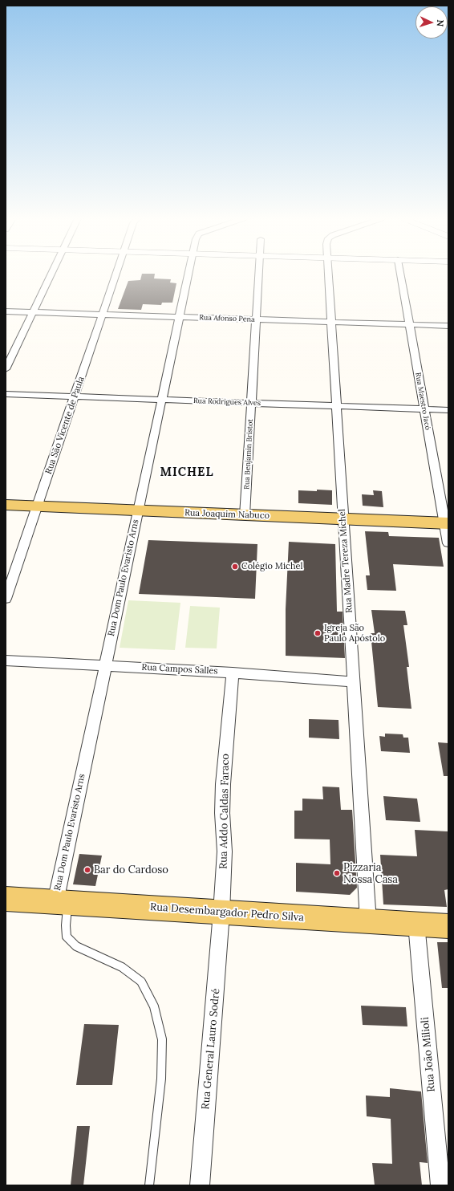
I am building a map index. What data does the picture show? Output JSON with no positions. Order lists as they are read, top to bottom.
{
  "streets": {
    "main road": ["Rua Joaquim Nabuco", "Rua Desembargador Pedro Silva"],
    "street": [
      "Rua Afonso Pena",
      "Rua Maestro Jacó",
      "Rua Rodrigues Alves",
      "Rua São Vicente de Paula",
      "Rua Benjamin Bristot",
      "Rua Madre Tereza Michel",
      "Rua Dom Paulo Evaristo Arns",
      "Rua Campos Salles",
      "Rua Addo Caldas Faraco",
      "Rua General Lauro Sodré",
      "Rua João Milioli"
    ]
  },
  "crossings": [
    ["Rua Afonso Pena", "Rua Maestro Jacó"],
    ["Rua Afonso Pena", "Rua São Vicente de Paula"],
    ["Rua Afonso Pena", "Rua Benjamin Bristot"],
    ["Rua Afonso Pena", "Rua Madre Tereza Michel"],
    ["Rua Afonso Pena", "Rua Dom Paulo Evaristo Arns"],
    ["Rua Maestro Jacó", "Rua Rodrigues Alves"],
    ["Rua Maestro Jacó", "Rua Joaquim Nabuco"],
    ["Rua Rodrigues Alves", "Rua São Vicente de Paula"],
    ["Rua Rodrigues Alves", "Rua Benjamin Bristot"],
    ["Rua Rodrigues Alves", "Rua Madre Tereza Michel"],
    ["Rua Rodrigues Alves", "Rua Dom Paulo Evaristo Arns"],
    ["Rua São Vicente de Paula", "Rua Joaquim Nabuco"],
    ["Rua Benjamin Bristot", "Rua Joaquim Nabuco"],
    ["Rua Joaquim Nabuco", "Rua Madre Tereza Michel"],
    ["Rua Joaquim Nabuco", "Rua Dom Paulo Evaristo Arns"],
    ["Rua Madre Tereza Michel", "Rua Campos Salles"],
    ["Rua Madre Tereza Michel", "Rua Desembargador Pedro Silva"],
    ["Rua Dom Paulo Evaristo Arns", "Rua Campos Salles"],
    ["Rua Dom Paulo Evaristo Arns", "Rua Desembargador Pedro Silva"],
    ["Rua Campos Salles", "Rua Addo Caldas Faraco"],
    ["Rua Addo Caldas Faraco", "Rua Desembargador Pedro Silva"],
    ["Rua Addo Caldas Faraco", "Rua General Lauro Sodré"],
    ["Rua Desembargador Pedro Silva", "Rua General Lauro Sodré"],
    ["Rua Desembargador Pedro Silva", "Rua João Milioli"]
  ],
  "districts": ["MICHEL"],
  "places": [
    "Colégio Michel",
    "Igreja São Paulo Apóstolo",
    "Bar do Cardoso",
    "Pizzaria Nossa Casa"
  ],
  "north": "right"
}
